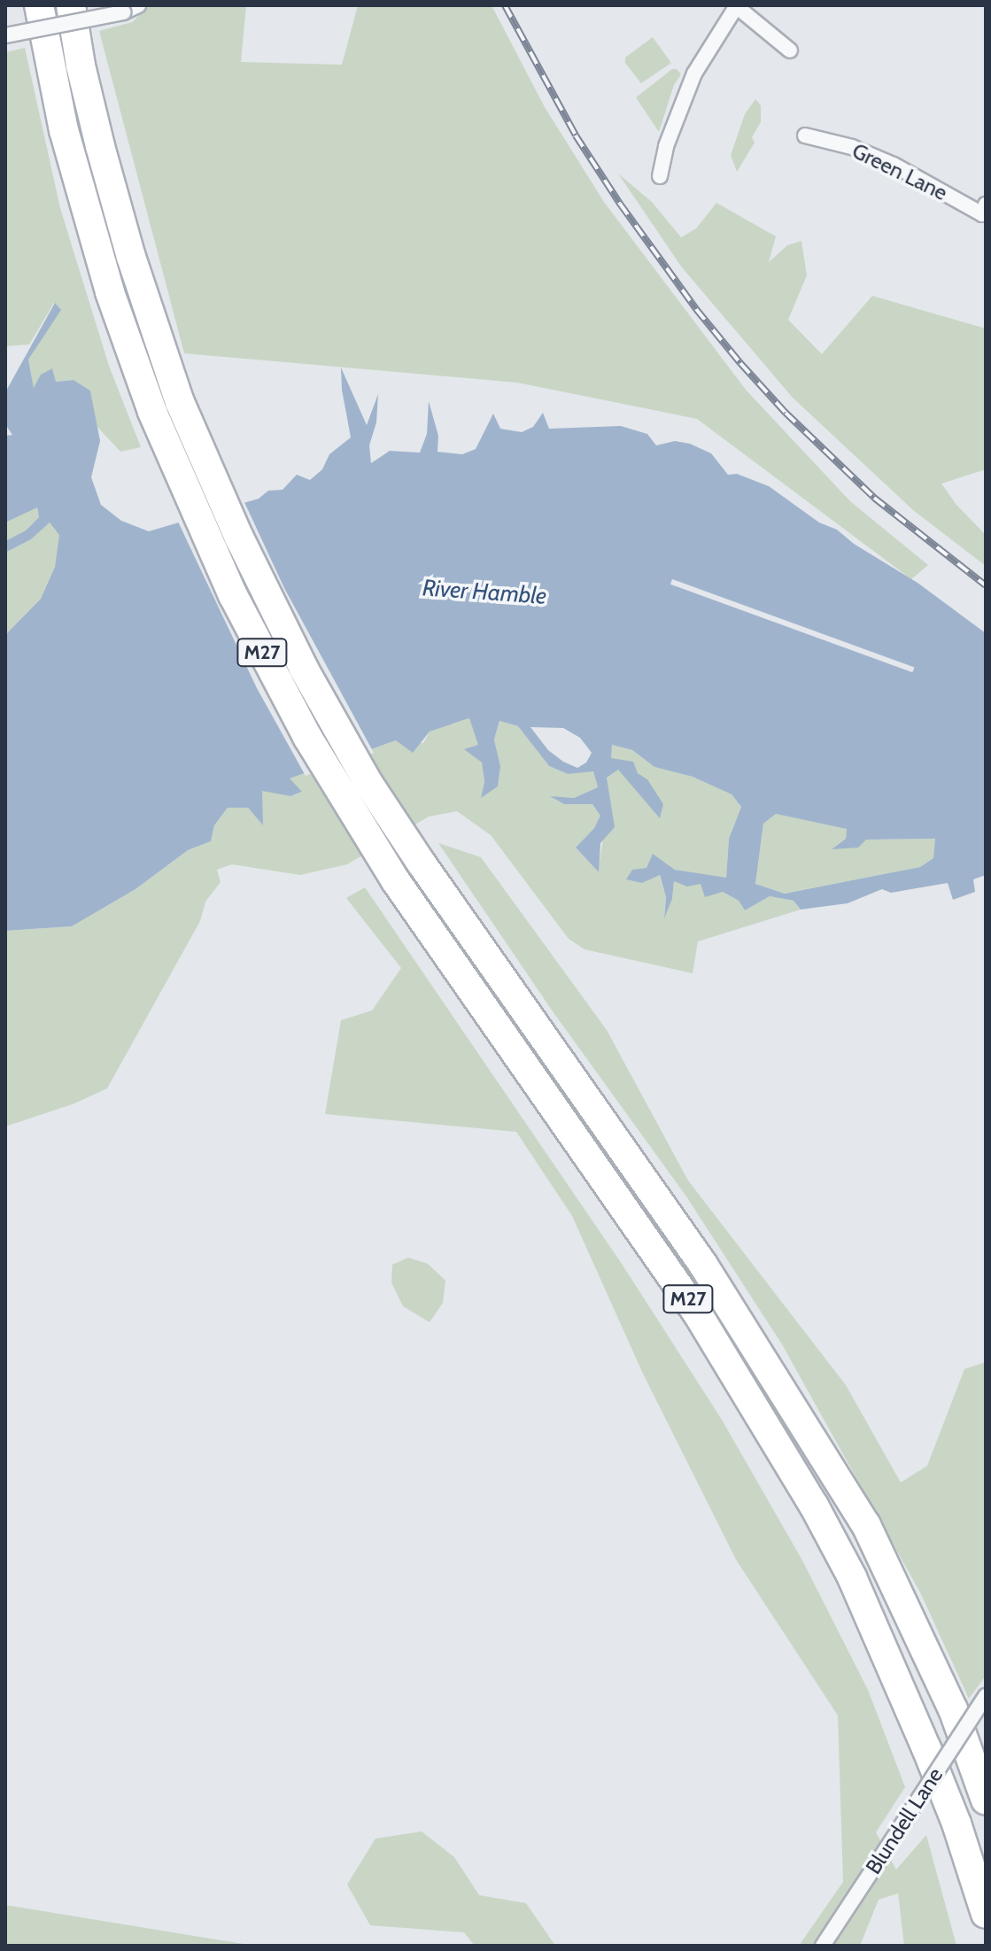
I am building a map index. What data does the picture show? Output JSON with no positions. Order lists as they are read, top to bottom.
{
  "streets": {
    "highway": ["M27"],
    "street": ["Green Lane", "Blundell Lane"]
  },
  "water": ["River Hamble"]
}
